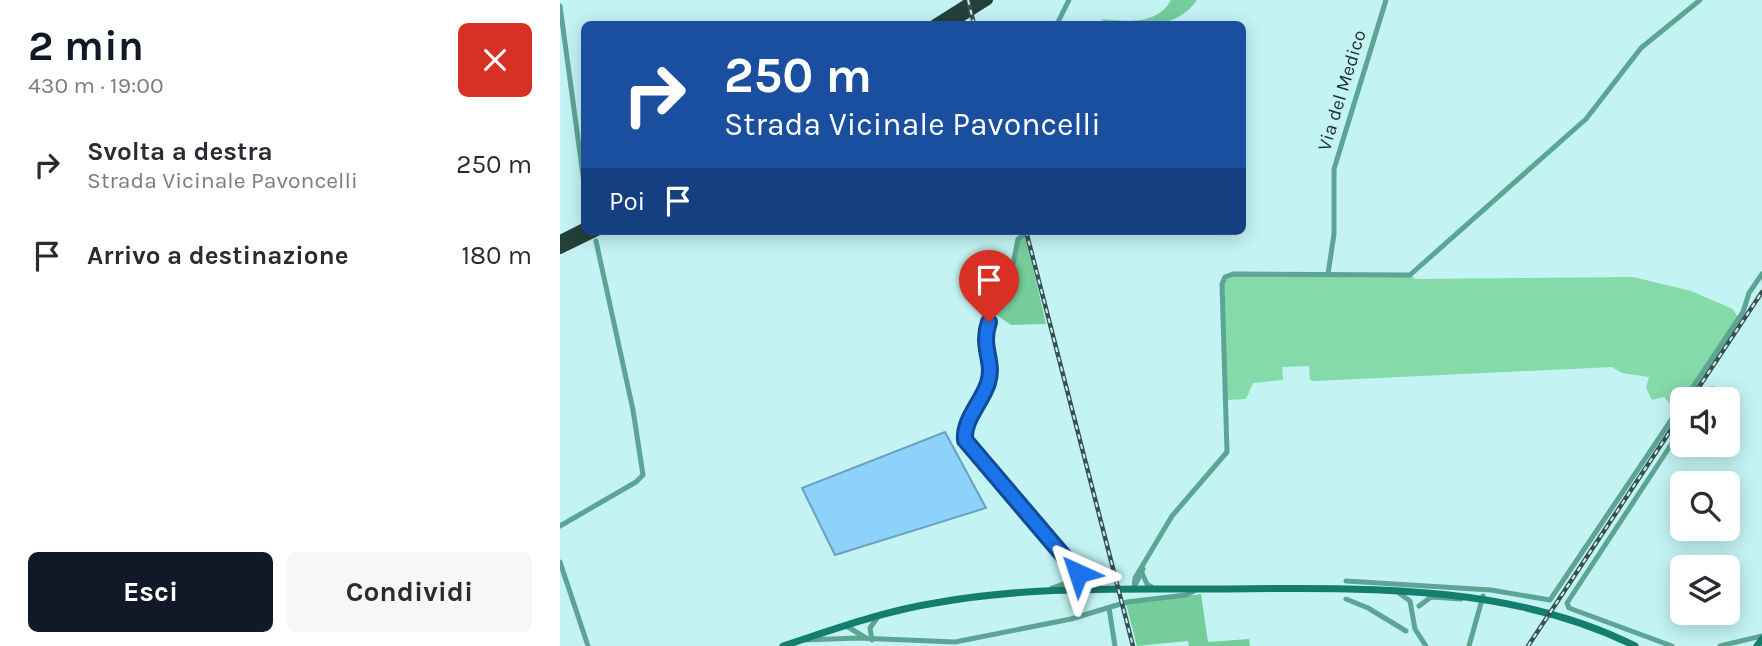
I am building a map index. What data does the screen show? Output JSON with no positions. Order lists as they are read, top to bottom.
{
  "streets": {
    "street": ["Via del Medico"]
  },
  "page": {
    "heading": ["2 min", "430 m · 19:00"],
    "turn": ["250 m", "Strada Vicinale Pavoncelli"],
    "list": [
      {
        "name": "Svolta a destra",
        "note": "Strada Vicinale Pavoncelli",
        "value": "250 m"
      },
      {
        "name": "Arrivo a destinazione",
        "value": "180 m"
      }
    ],
    "then": "Poi",
    "buttons": ["Esci", "Condividi"]
  }
}
